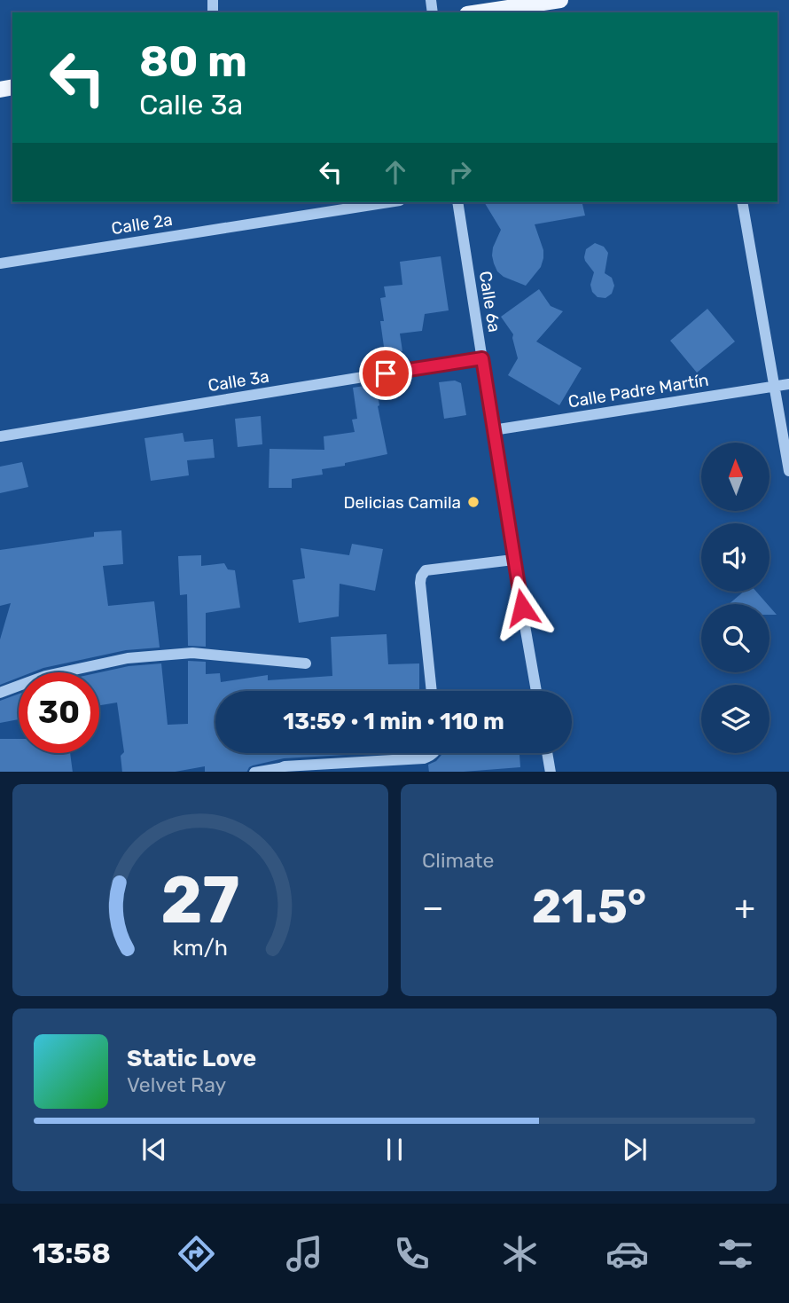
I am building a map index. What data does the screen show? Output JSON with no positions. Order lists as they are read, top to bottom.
{
  "streets": {
    "street": [
      "Calle 2a",
      "Calle 6a",
      "Calle 3a",
      "Calle Padre Martín"
    ]
  },
  "crossings": [
    ["Calle 6a", "Calle 3a"],
    ["Calle 6a", "Calle Padre Martín"]
  ],
  "places": ["Delicias Camila"],
  "north": "top",
  "page": {
    "turn": ["80 m", "Calle 3a"],
    "limit": "30",
    "trip": "13:59 · 1 min · 110 m",
    "tile": "Climate",
    "heat": ["−", "21.5°", "+"],
    "song": ["Static Love", "Velvet Ray"],
    "tabs": "13:58",
    "gauge": ["27", "km/h"]
  }
}
